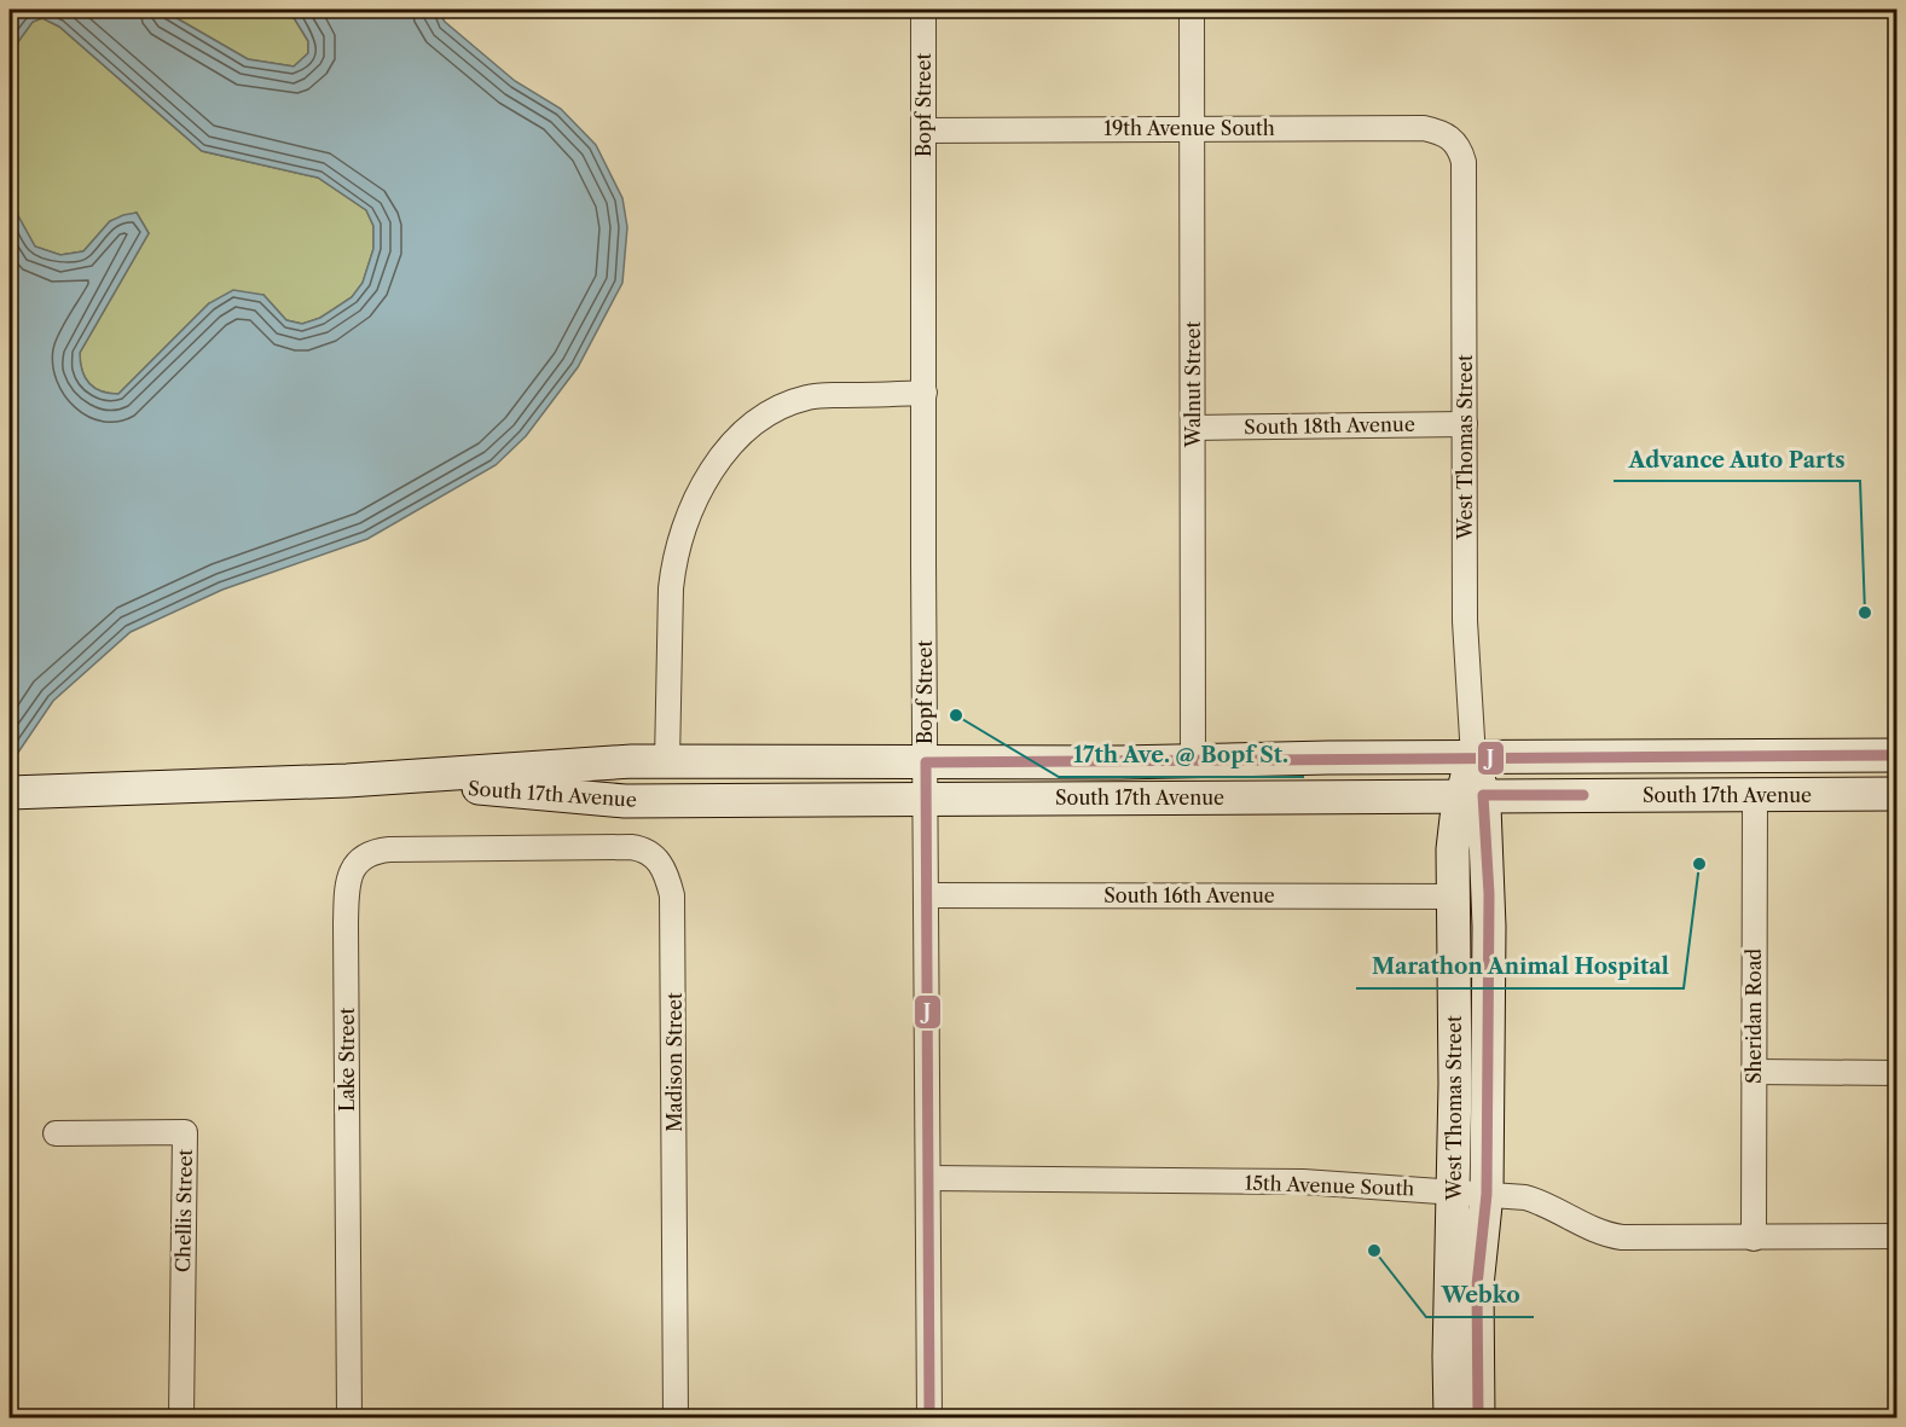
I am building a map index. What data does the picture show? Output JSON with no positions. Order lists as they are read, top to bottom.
{
  "streets": {
    "main road": ["West Thomas Street", "South 17th Avenue"],
    "street": [
      "Bopf Street",
      "19th Avenue South",
      "Walnut Street",
      "South 18th Avenue",
      "South 16th Avenue",
      "Sheridan Road",
      "Lake Street",
      "Madison Street",
      "15th Avenue South",
      "Chellis Street"
    ]
  },
  "crossings": [
    ["Bopf Street", "19th Avenue South"],
    ["Bopf Street", "South 17th Avenue"],
    ["Bopf Street", "South 16th Avenue"],
    ["Bopf Street", "15th Avenue South"],
    ["19th Avenue South", "Walnut Street"],
    ["19th Avenue South", "West Thomas Street"],
    ["Walnut Street", "South 18th Avenue"],
    ["Walnut Street", "South 17th Avenue"],
    ["South 18th Avenue", "West Thomas Street"],
    ["West Thomas Street", "South 17th Avenue"],
    ["West Thomas Street", "South 16th Avenue"],
    ["West Thomas Street", "15th Avenue South"],
    ["South 17th Avenue", "Sheridan Road"],
    ["Sheridan Road", "15th Avenue South"],
    ["Lake Street", "Madison Street"]
  ],
  "places": [
    "Advance Auto Parts",
    "17th Ave. @ Bopf St.",
    "Marathon Animal Hospital",
    "Webko"
  ],
  "lines": ["transit line J"]
}
